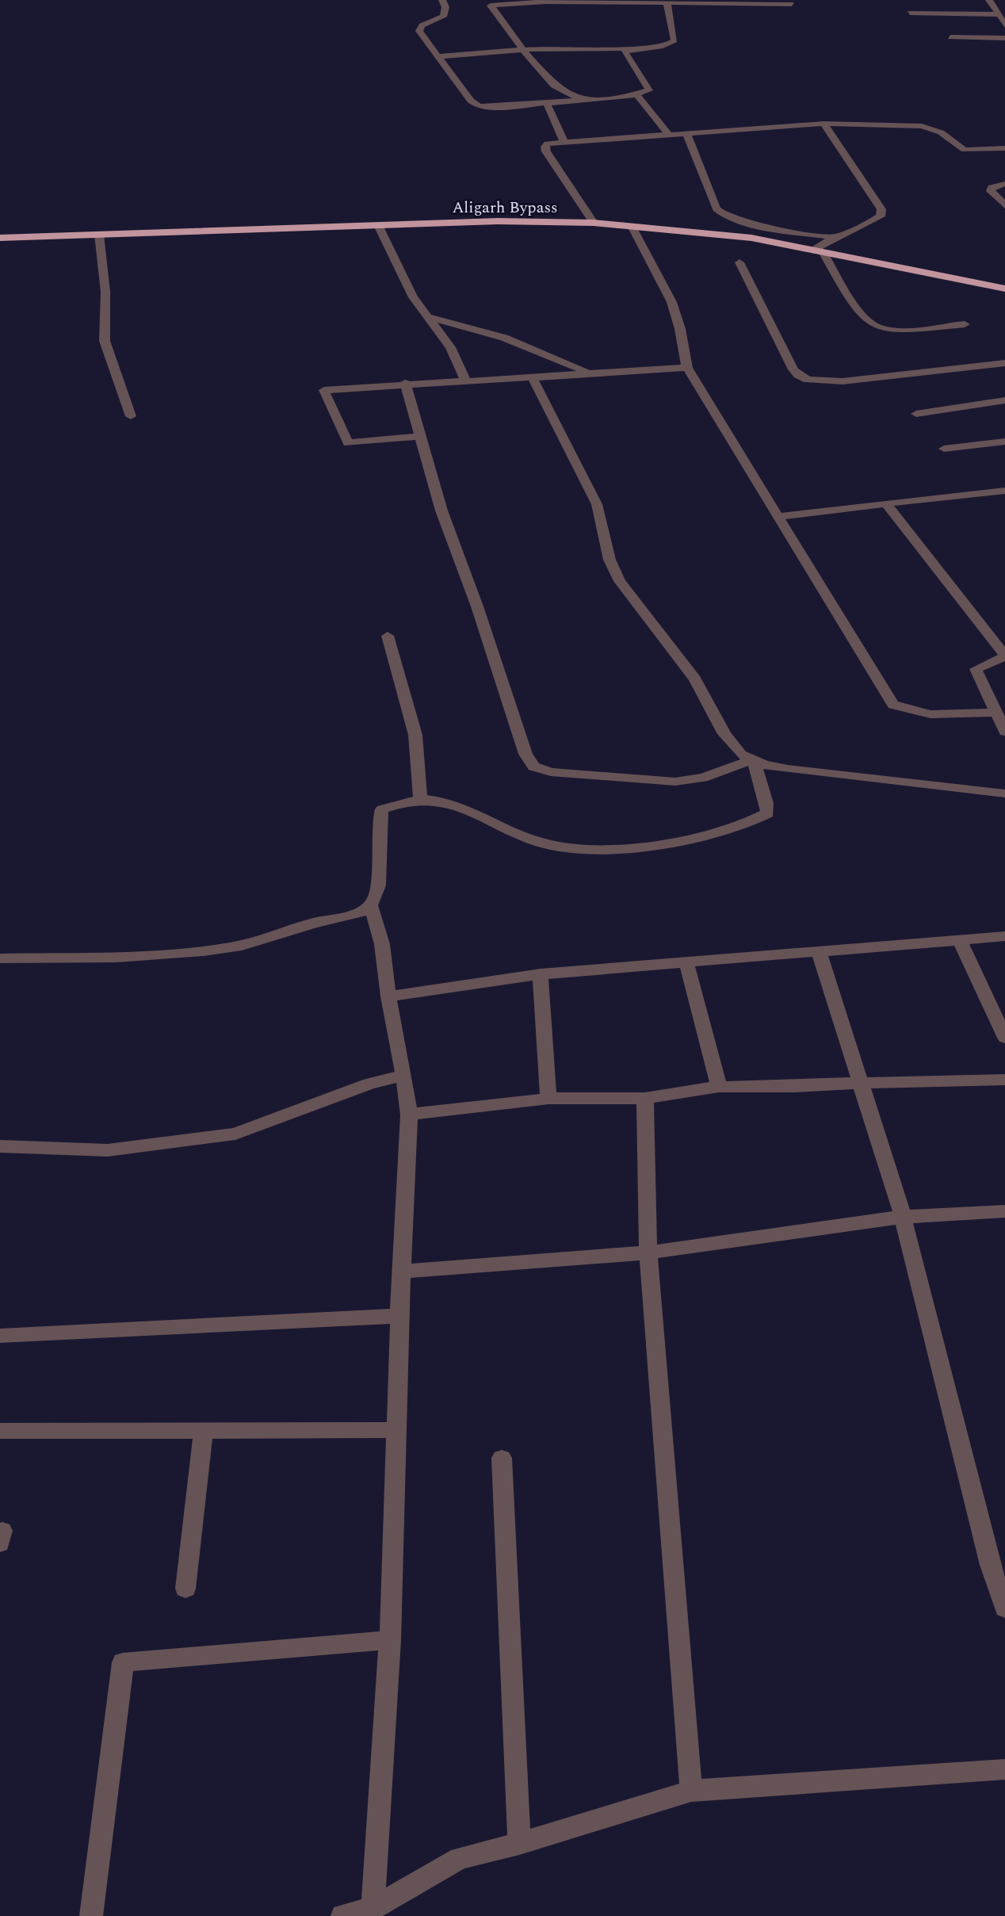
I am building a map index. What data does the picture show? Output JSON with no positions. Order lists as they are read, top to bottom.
{
  "streets": {
    "highway": ["Aligarh Bypass"]
  }
}
